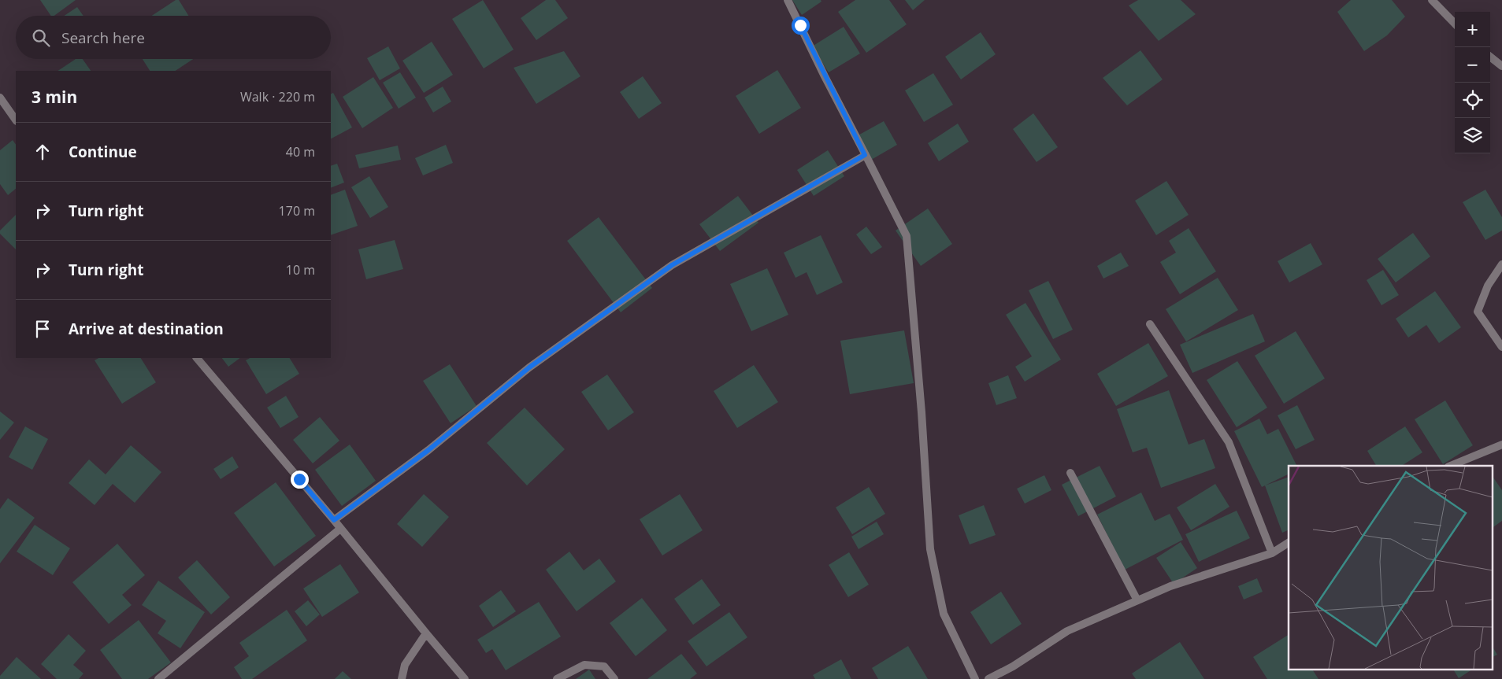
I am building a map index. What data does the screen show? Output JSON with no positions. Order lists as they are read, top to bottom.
{
  "page": {
    "map_buttons": ["+", "−"],
    "search": "Search here",
    "heading": ["3 min", "Walk · 220 m"],
    "list": [
      ["Continue", "40 m"],
      ["Turn right", "170 m"],
      ["Turn right", "10 m"],
      "Arrive at destination"
    ]
  }
}
